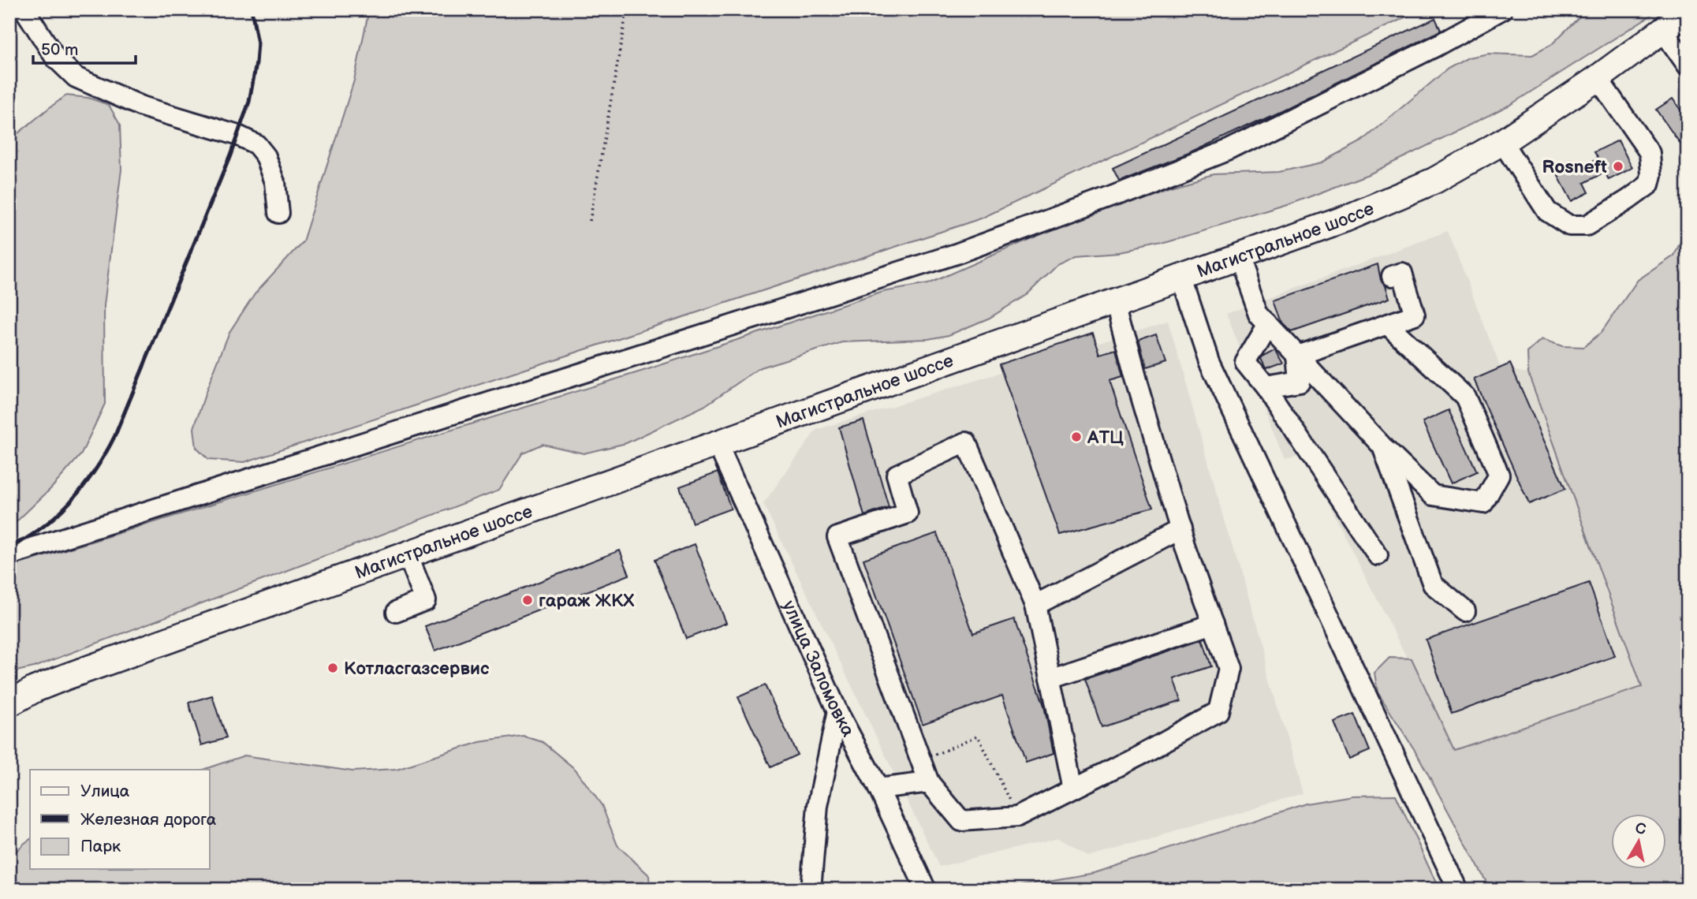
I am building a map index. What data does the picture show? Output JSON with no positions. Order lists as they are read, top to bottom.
{
  "streets": {
    "main road": ["Магистральное шоссе"],
    "street": ["улица Заломовка"]
  },
  "crossings": [
    ["Магистральное шоссе", "улица Заломовка"]
  ],
  "places": [
    "Rosneft",
    "АТЦ",
    "гараж ЖКХ",
    "Котласгазсервис"
  ],
  "legend": ["Улица", "Железная дорога", "Парк"],
  "scale_bar": "50 m",
  "north": "top"
}
